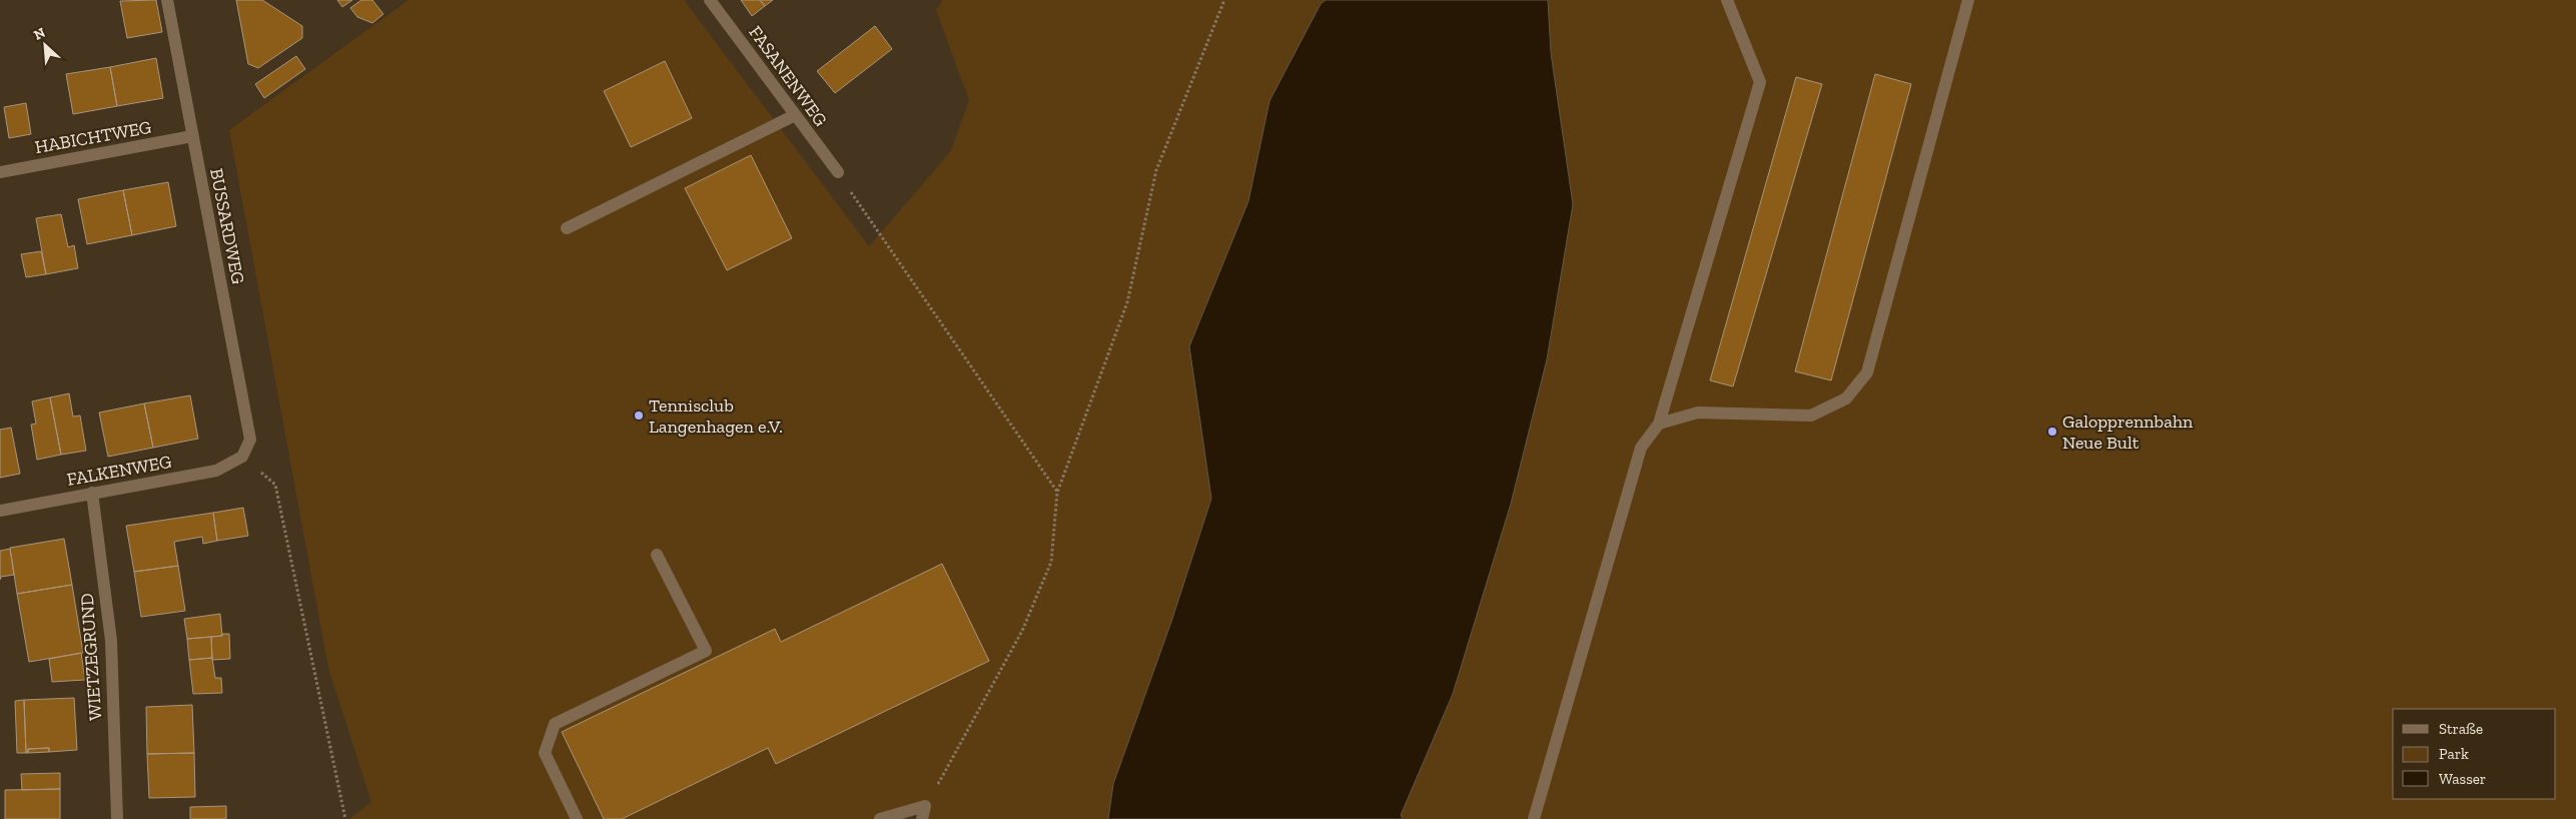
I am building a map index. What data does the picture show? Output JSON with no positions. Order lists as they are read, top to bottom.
{
  "streets": {
    "street": [
      "FASANENWEG",
      "HABICHTWEG",
      "BUSSARDWEG",
      "FALKENWEG",
      "WIETZEGRUND"
    ]
  },
  "crossings": [
    ["HABICHTWEG", "BUSSARDWEG"],
    ["BUSSARDWEG", "FALKENWEG"],
    ["FALKENWEG", "WIETZEGRUND"]
  ],
  "places": ["Tennisclub Langenhagen e.V.", "Galopprennbahn Neue Bult"],
  "legend": ["Straße", "Park", "Wasser"],
  "north": "top left"
}
